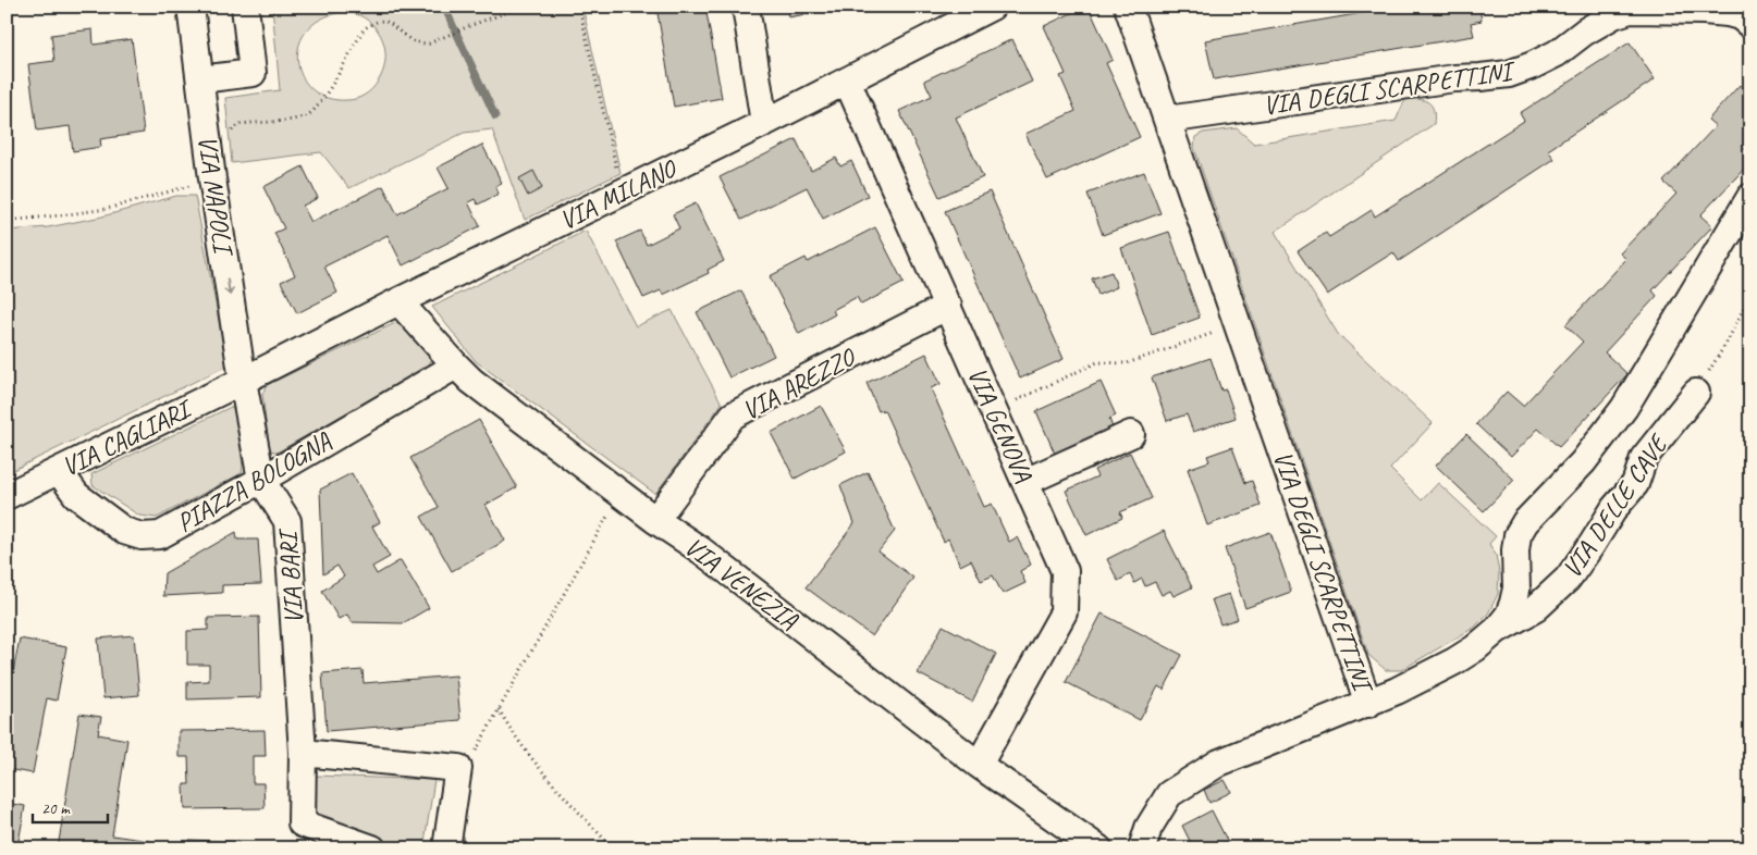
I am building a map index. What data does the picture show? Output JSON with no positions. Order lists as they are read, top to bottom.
{
  "streets": {
    "street": [
      "VIA DEGLI SCARPETTINI",
      "VIA NAPOLI",
      "VIA MILANO",
      "VIA AREZZO",
      "VIA GENOVA",
      "VIA CAGLIARI",
      "PIAZZA BOLOGNA",
      "VIA DELLE CAVE",
      "VIA BARI",
      "VIA VENEZIA"
    ]
  },
  "crossings": [
    ["VIA DEGLI SCARPETTINI", "VIA DELLE CAVE"],
    ["VIA NAPOLI", "VIA MILANO"],
    ["VIA NAPOLI", "VIA CAGLIARI"],
    ["VIA NAPOLI", "VIA BARI"],
    ["VIA MILANO", "VIA GENOVA"],
    ["VIA MILANO", "VIA CAGLIARI"],
    ["VIA MILANO", "VIA BARI"],
    ["VIA MILANO", "VIA VENEZIA"],
    ["VIA AREZZO", "VIA GENOVA"],
    ["VIA AREZZO", "VIA VENEZIA"],
    ["VIA GENOVA", "VIA VENEZIA"],
    ["VIA CAGLIARI", "PIAZZA BOLOGNA"],
    ["VIA CAGLIARI", "VIA BARI"],
    ["PIAZZA BOLOGNA", "VIA BARI"],
    ["PIAZZA BOLOGNA", "VIA VENEZIA"]
  ],
  "one_way": ["VIA NAPOLI"],
  "scale_bar": "20 m"
}
